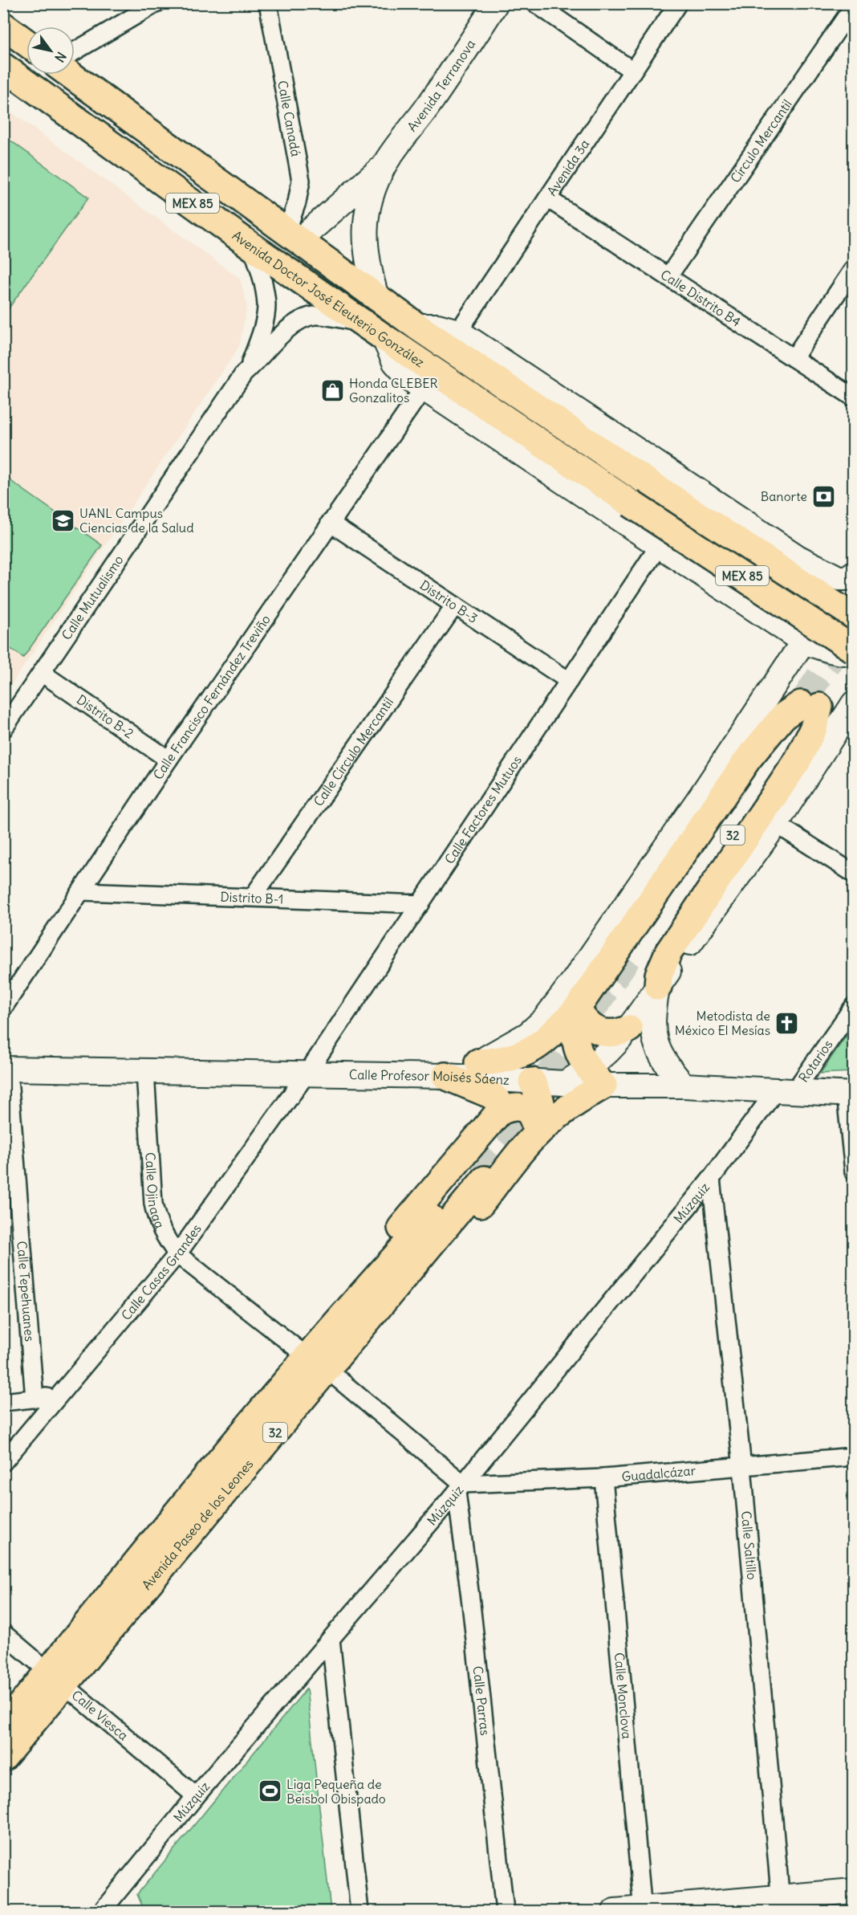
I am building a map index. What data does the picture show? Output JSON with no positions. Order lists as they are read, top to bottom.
{
  "streets": {
    "main road": [
      "MEX 85",
      "Avenida Doctor José Eleuterio González",
      "32",
      "Avenida Paseo de los Leones"
    ],
    "street": [
      "Avenida Terranova",
      "Calle Canadá",
      "Círculo Mercantil",
      "Avenida 3a",
      "Calle Distrito B4",
      "Calle Mutualismo",
      "Distrito B-3",
      "Calle Francisco Fernández Treviño",
      "Distrito B-2",
      "Calle Círculo Mercantil",
      "Calle Factores Mutuos",
      "Distrito B-1",
      "Rotarios",
      "Calle Profesor Moisés Sáenz",
      "Calle Ojinaga",
      "Múzquiz",
      "Calle Casas Grandes",
      "Calle Tepehuanes",
      "Guadalcázar",
      "Calle Saltillo",
      "Calle Monclova",
      "Calle Parras",
      "Calle Viesca"
    ]
  },
  "crossings": [
    ["Avenida Terranova", "Calle Canadá"],
    ["Avenida Terranova", "Avenida Doctor José Eleuterio González"],
    ["Calle Canadá", "Avenida Doctor José Eleuterio González"],
    ["Círculo Mercantil", "Calle Distrito B4"],
    ["Avenida 3a", "Calle Distrito B4"],
    ["Avenida Doctor José Eleuterio González", "Calle Mutualismo"],
    ["Calle Mutualismo", "Distrito B-2"],
    ["Distrito B-3", "Calle Francisco Fernández Treviño"],
    ["Distrito B-3", "Calle Círculo Mercantil"],
    ["Distrito B-3", "Calle Factores Mutuos"],
    ["Calle Francisco Fernández Treviño", "Distrito B-2"],
    ["Calle Francisco Fernández Treviño", "Distrito B-1"],
    ["Calle Círculo Mercantil", "Distrito B-1"],
    ["Calle Factores Mutuos", "Distrito B-1"],
    ["Calle Factores Mutuos", "Calle Profesor Moisés Sáenz"],
    ["Calle Factores Mutuos", "Calle Casas Grandes"],
    ["Rotarios", "Múzquiz"],
    ["Calle Profesor Moisés Sáenz", "Calle Ojinaga"],
    ["Calle Profesor Moisés Sáenz", "Calle Casas Grandes"],
    ["Calle Profesor Moisés Sáenz", "Calle Tepehuanes"],
    ["Calle Ojinaga", "Múzquiz"],
    ["Calle Ojinaga", "Calle Casas Grandes"],
    ["Calle Ojinaga", "Guadalcázar"],
    ["Calle Ojinaga", "Avenida Paseo de los Leones"],
    ["Calle Ojinaga", "Calle Parras"],
    ["Múzquiz", "Guadalcázar"],
    ["Múzquiz", "Calle Saltillo"],
    ["Múzquiz", "Calle Parras"],
    ["Múzquiz", "Calle Viesca"],
    ["Guadalcázar", "Calle Saltillo"],
    ["Guadalcázar", "Calle Monclova"],
    ["Guadalcázar", "Calle Parras"],
    ["Avenida Paseo de los Leones", "Calle Viesca"]
  ],
  "places": {
    "shop": ["Honda CLEBER Gonzalitos"],
    "bank": ["Banorte"],
    "school or university": ["UANL Campus Ciencias de la Salud"],
    "church": ["Metodista de México El Mesías"],
    "sports": ["Liga Pequeña de Beisbol Obispado"]
  },
  "north": "bottom right"
}
